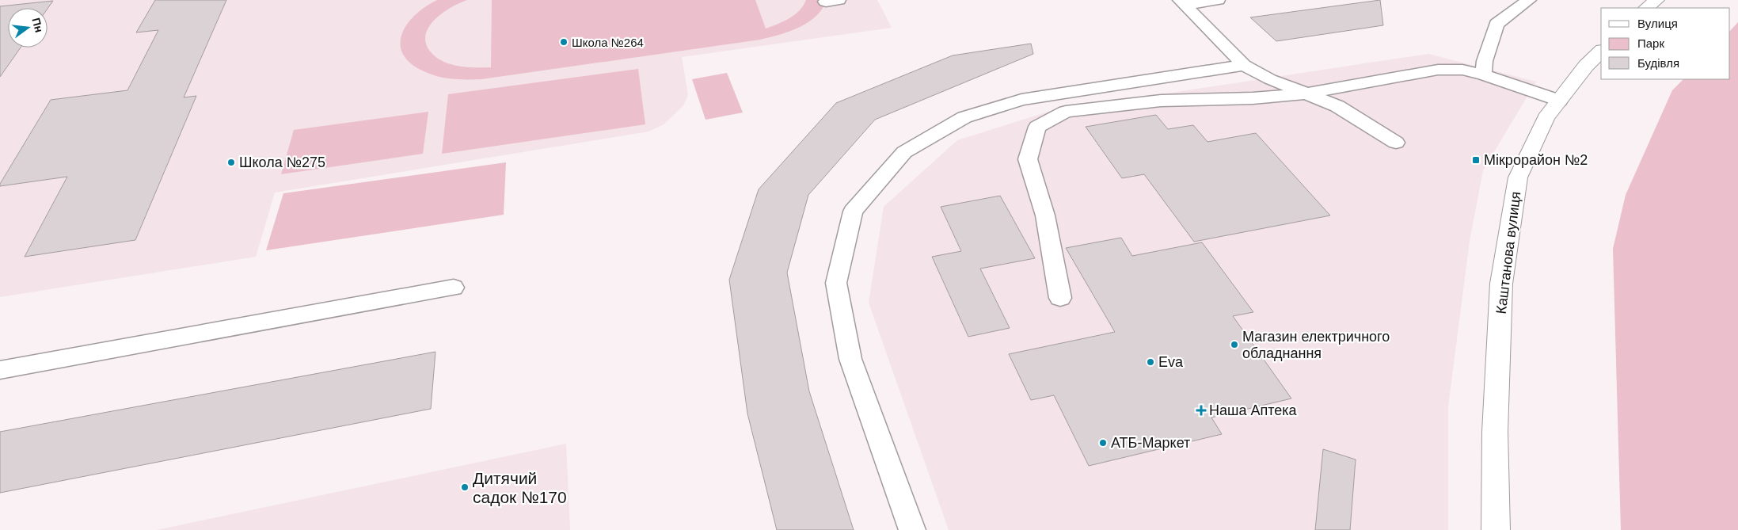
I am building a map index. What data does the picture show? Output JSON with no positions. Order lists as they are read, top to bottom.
{
  "streets": {
    "street": ["Каштанова вулиця"]
  },
  "places": {
    "other": [
      "Школа №264",
      "Школа №275",
      "Магазин електричного обладнання",
      "Eva",
      "АТБ-Маркет",
      "Дитячий садок №170"
    ],
    "transit": ["Мікрорайон №2"],
    "health": ["Наша Аптека"]
  },
  "legend": ["Вулиця", "Парк", "Будівля"],
  "north": "right"
}
